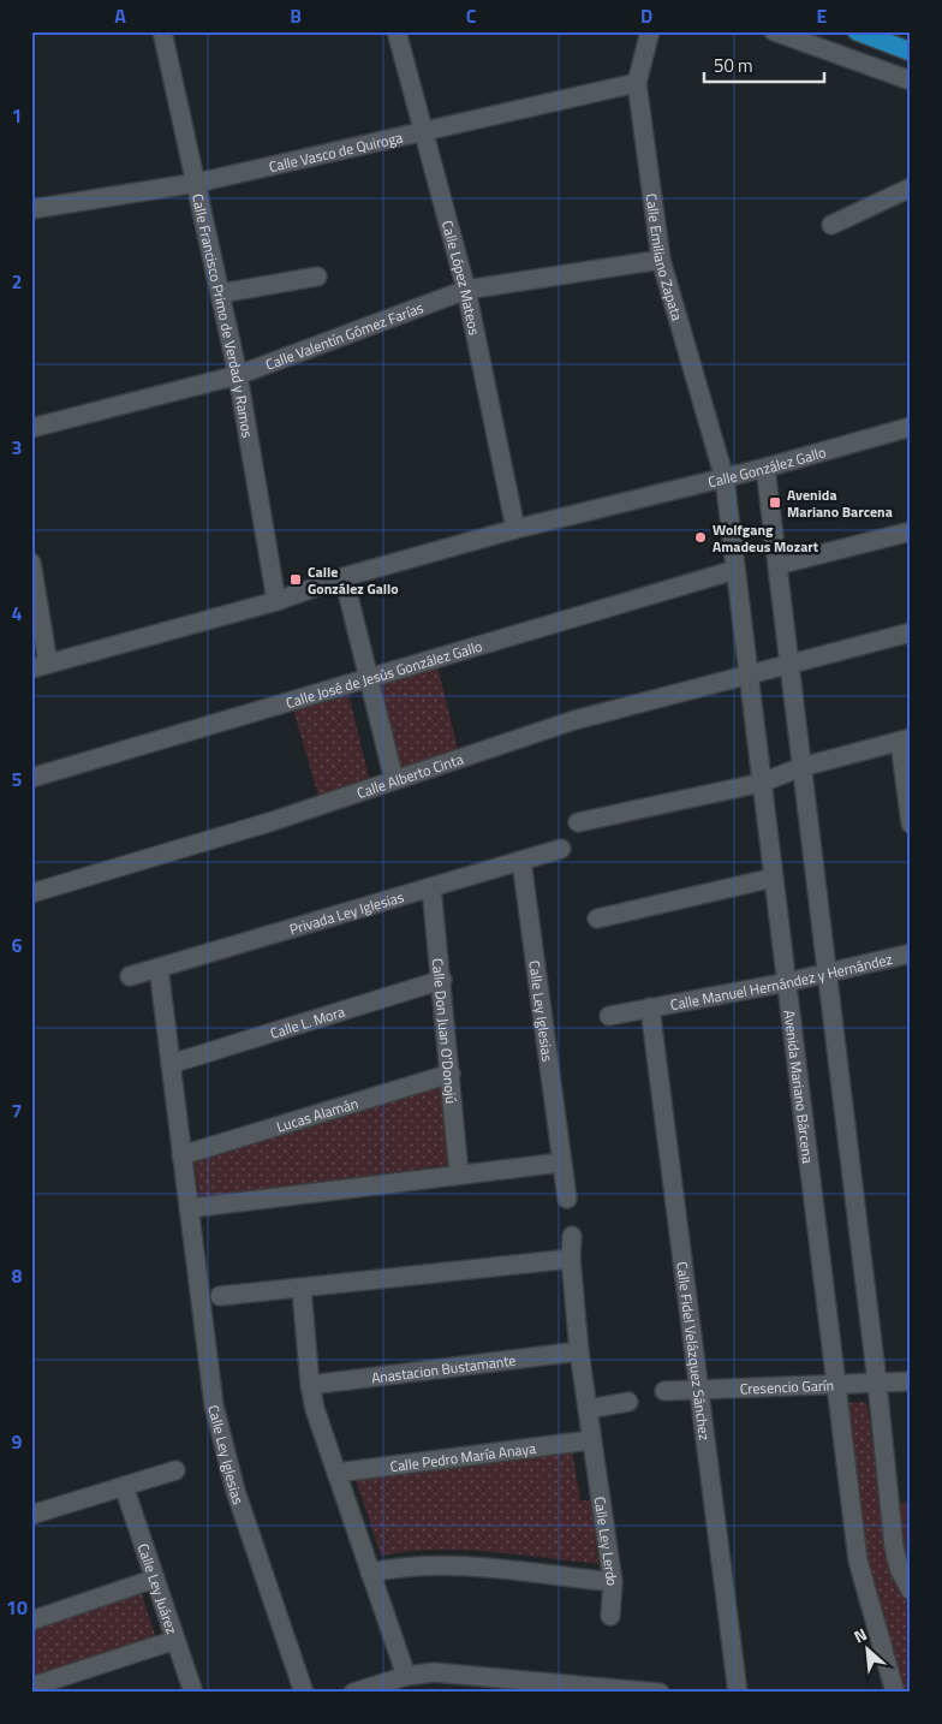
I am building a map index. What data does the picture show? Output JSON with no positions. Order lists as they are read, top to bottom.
{
  "streets": {
    "street": [
      "Calle Vasco de Quiroga",
      "Calle Emiliano Zapata",
      "Calle López Mateos",
      "Calle Francisco Primo de Verdad y Ramos",
      "Calle Valentín Gómez Farías",
      "Calle González Gallo",
      "Calle José de Jesús González Gallo",
      "Calle Alberto Cinta",
      "Privada Ley Iglesias",
      "Calle Manuel Hernández y Hernández",
      "Calle Ley Iglesias",
      "Calle L. Mora",
      "Calle Don Juan O'Donojú",
      "Avenida Mariano Bárcena",
      "Lucas Alamán",
      "Calle Fidel Velázquez Sánchez",
      "Anastacion Bustamante",
      "Cresencio Garín",
      "Calle Pedro María Anaya",
      "Calle Ley Lerdo",
      "Calle Ley Juárez"
    ]
  },
  "crossings": [
    ["Calle Vasco de Quiroga", "Calle Emiliano Zapata"],
    ["Calle Vasco de Quiroga", "Calle López Mateos"],
    ["Calle Vasco de Quiroga", "Calle Francisco Primo de Verdad y Ramos"],
    ["Calle Emiliano Zapata", "Calle Valentín Gómez Farías"],
    ["Calle Emiliano Zapata", "Calle González Gallo"],
    ["Calle Emiliano Zapata", "Avenida Mariano Bárcena"],
    ["Calle López Mateos", "Calle Valentín Gómez Farías"],
    ["Calle López Mateos", "Calle González Gallo"],
    ["Calle Francisco Primo de Verdad y Ramos", "Calle Valentín Gómez Farías"],
    ["Calle Francisco Primo de Verdad y Ramos", "Calle González Gallo"],
    ["Calle González Gallo", "Avenida Mariano Bárcena"],
    ["Calle José de Jesús González Gallo", "Avenida Mariano Bárcena"],
    ["Calle Alberto Cinta", "Avenida Mariano Bárcena"],
    ["Privada Ley Iglesias", "Calle Ley Iglesias"],
    ["Privada Ley Iglesias", "Calle Don Juan O'Donojú"],
    ["Calle Manuel Hernández y Hernández", "Avenida Mariano Bárcena"],
    ["Calle Manuel Hernández y Hernández", "Calle Fidel Velázquez Sánchez"],
    ["Calle Ley Iglesias", "Calle L. Mora"],
    ["Calle Ley Iglesias", "Lucas Alamán"],
    ["Calle L. Mora", "Calle Don Juan O'Donojú"],
    ["Calle Don Juan O'Donojú", "Lucas Alamán"],
    ["Avenida Mariano Bárcena", "Cresencio Garín"],
    ["Calle Fidel Velázquez Sánchez", "Cresencio Garín"],
    ["Anastacion Bustamante", "Calle Ley Lerdo"],
    ["Calle Pedro María Anaya", "Calle Ley Lerdo"]
  ],
  "places": {
    "transit": ["Avenida Mariano Barcena", "Calle González Gallo"],
    "other": ["Wolfgang Amadeus Mozart"]
  },
  "scale_bar": "50 m",
  "north": "top left",
  "grid": {
    "columns": [
      "A",
      "B",
      "C",
      "D",
      "E"
    ],
    "rows": [
      "1",
      "2",
      "3",
      "4",
      "5",
      "6",
      "7",
      "8",
      "9",
      "10"
    ]
  }
}
